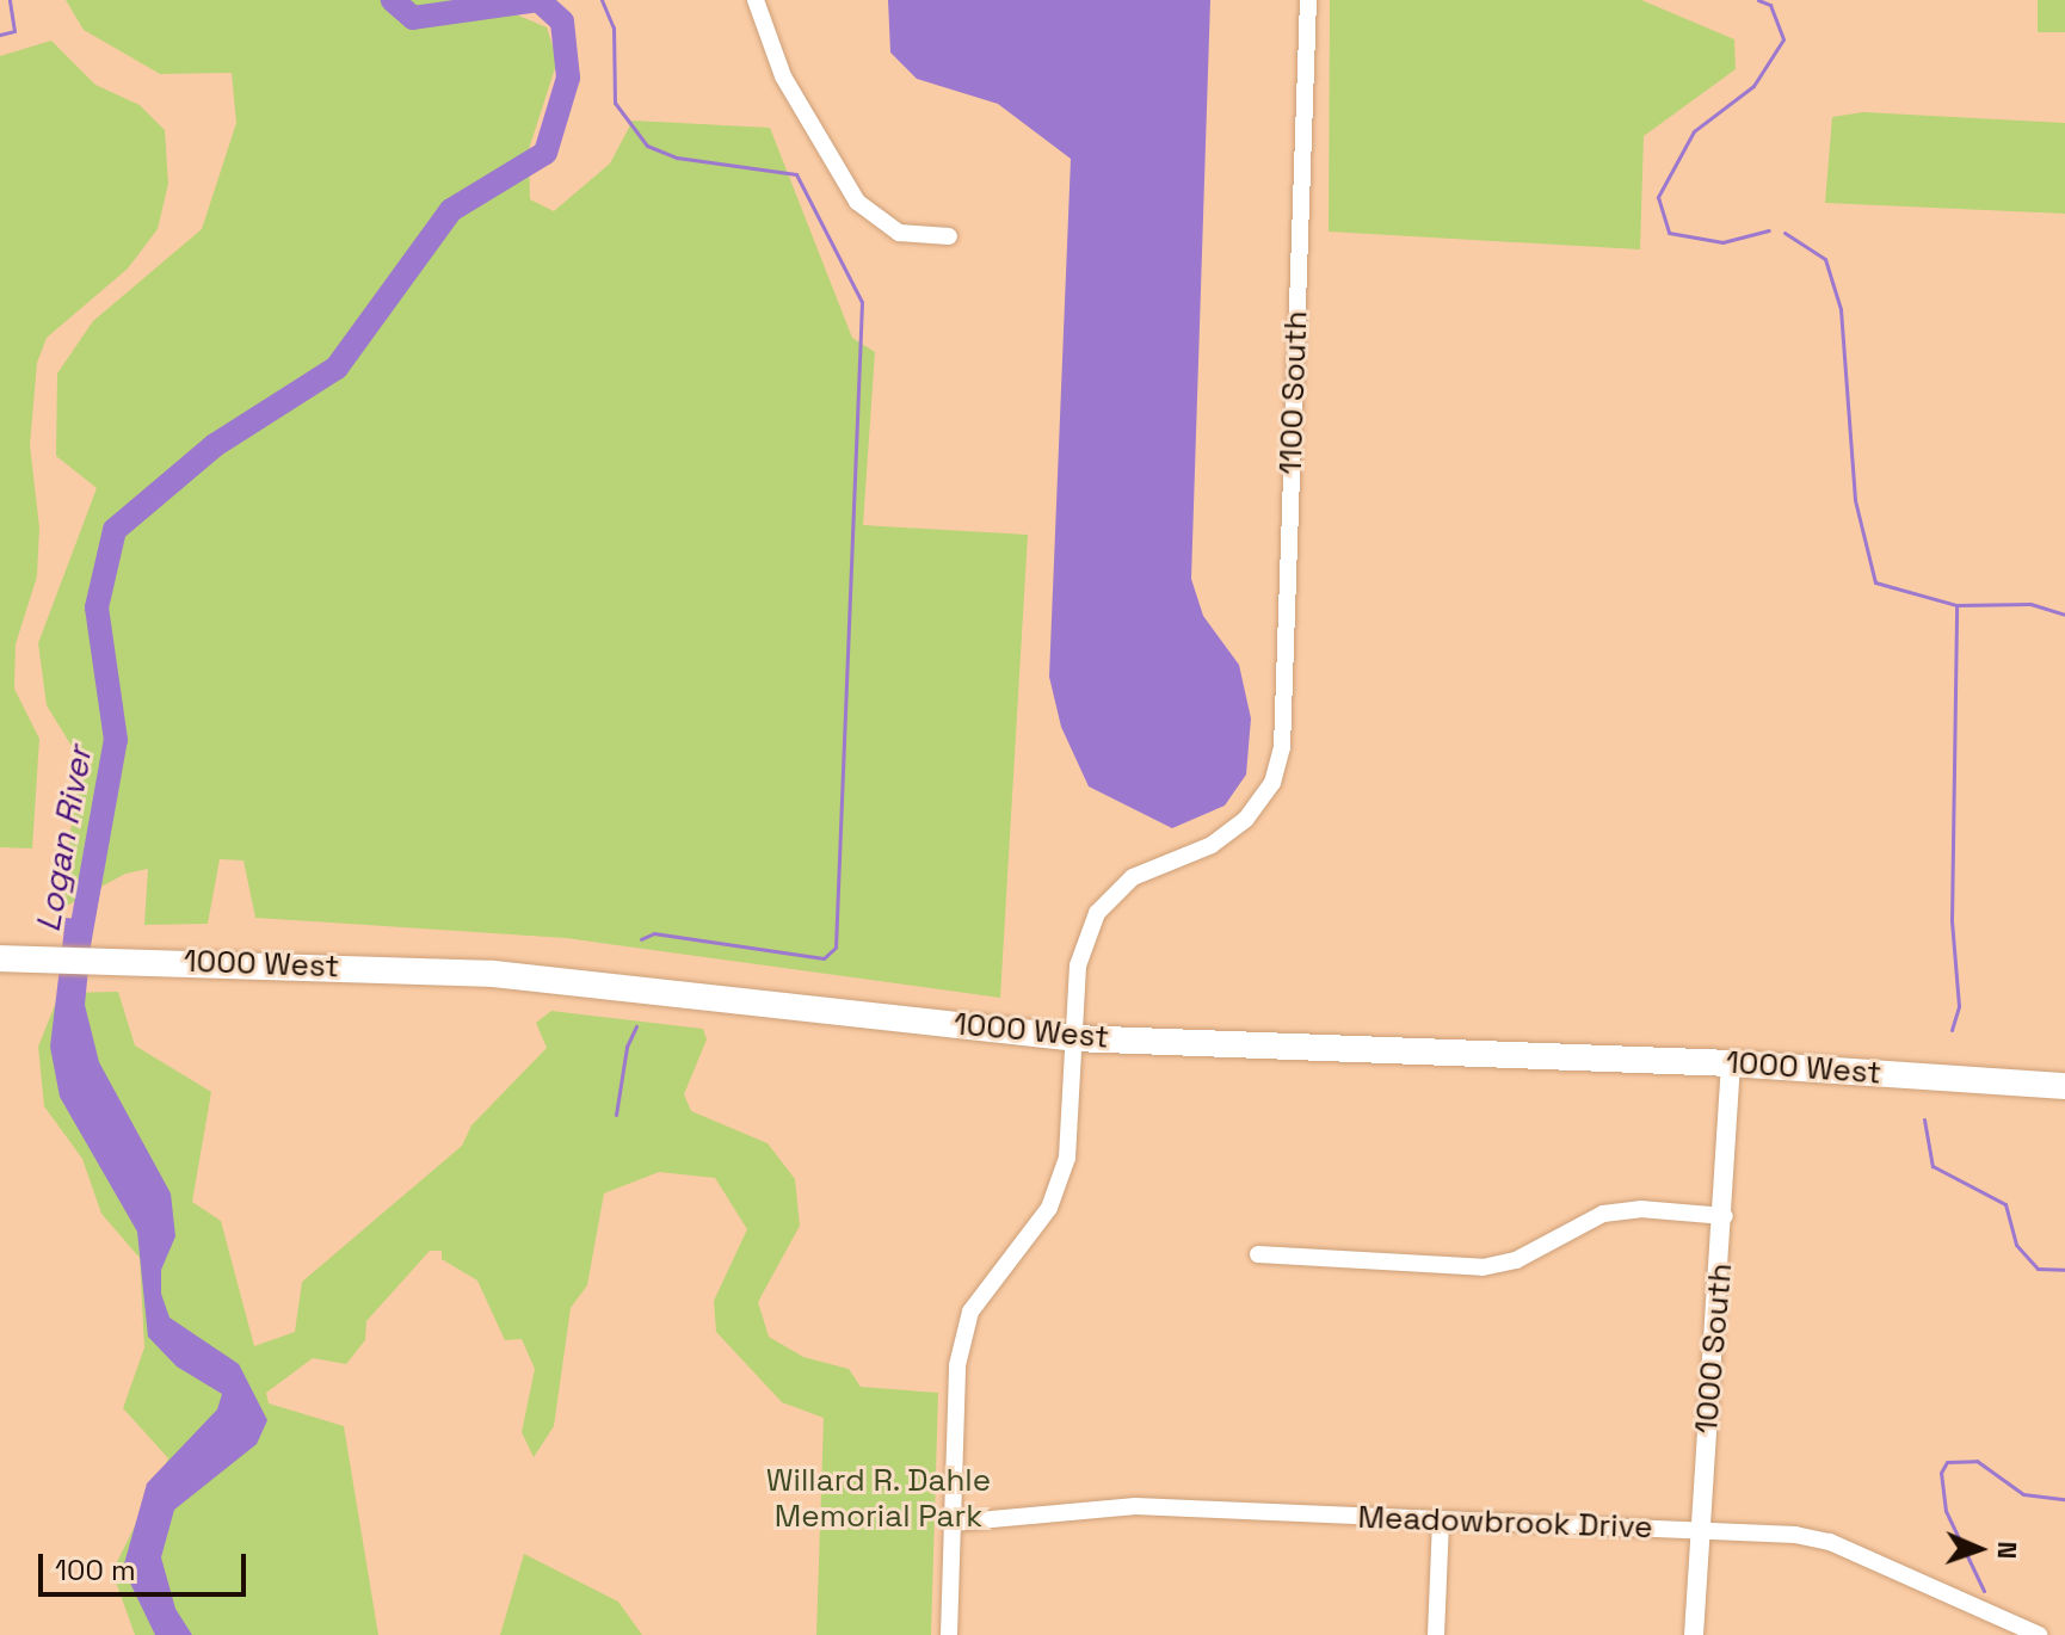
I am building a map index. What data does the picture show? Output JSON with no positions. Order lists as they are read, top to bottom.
{
  "streets": {
    "main road": ["1000 West"],
    "street": ["1100 South", "1000 South", "Meadowbrook Drive"]
  },
  "crossings": [
    ["1100 South", "1000 West"],
    ["1000 West", "1000 South"],
    ["1000 South", "Meadowbrook Drive"]
  ],
  "water": ["Logan River"],
  "parks": ["Willard R. Dahle Memorial Park"],
  "scale_bar": "100 m",
  "north": "right"
}
